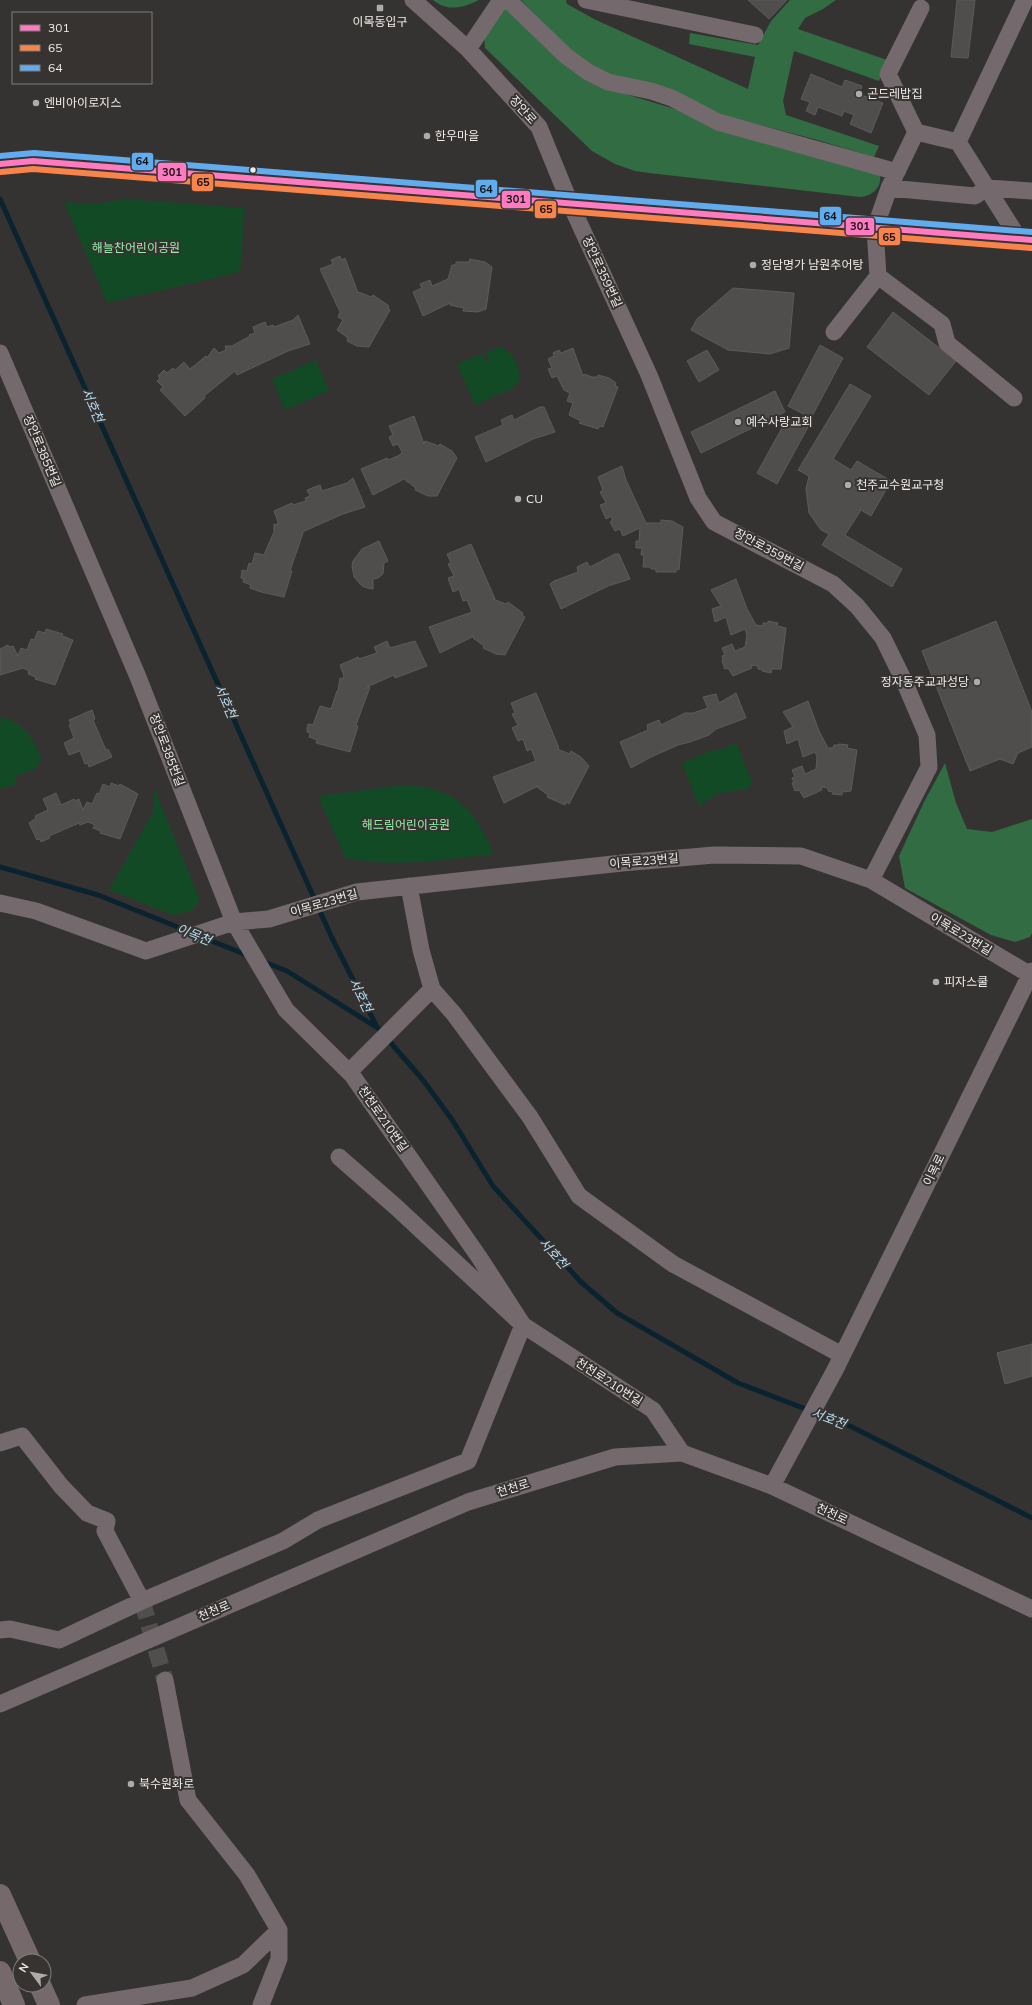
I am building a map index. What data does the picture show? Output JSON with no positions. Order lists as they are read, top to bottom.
{
  "streets": {
    "street": [
      "장안로",
      "장안로359번길",
      "장안로385번길",
      "이목로23번길",
      "천천로210번길",
      "이목로",
      "천천로"
    ]
  },
  "crossings": [
    ["장안로", "장안로359번길"],
    ["장안로359번길", "이목로23번길"],
    ["장안로385번길", "이목로23번길"],
    ["장안로385번길", "천천로210번길"],
    ["이목로23번길", "천천로210번길"],
    ["이목로23번길", "이목로"],
    ["천천로210번길", "천천로"],
    ["이목로", "천천로"]
  ],
  "water": ["서호천", "이목천"],
  "parks": ["해늘찬어린이공원", "해드림어린이공원"],
  "places": {
    "transit": ["이목동입구"],
    "other": [
      "곤드레밥집",
      "엔비아이로지스",
      "한우마을",
      "정담명가 남원추어탕",
      "예수사랑교회",
      "천주교수원교구청",
      "CU",
      "정자동주교과성당",
      "피자스쿨",
      "북수원화로"
    ]
  },
  "lines": ["transit line 64", "transit line 301", "transit line 65"],
  "legend": ["301", "65", "64"],
  "north": "top left"
}
